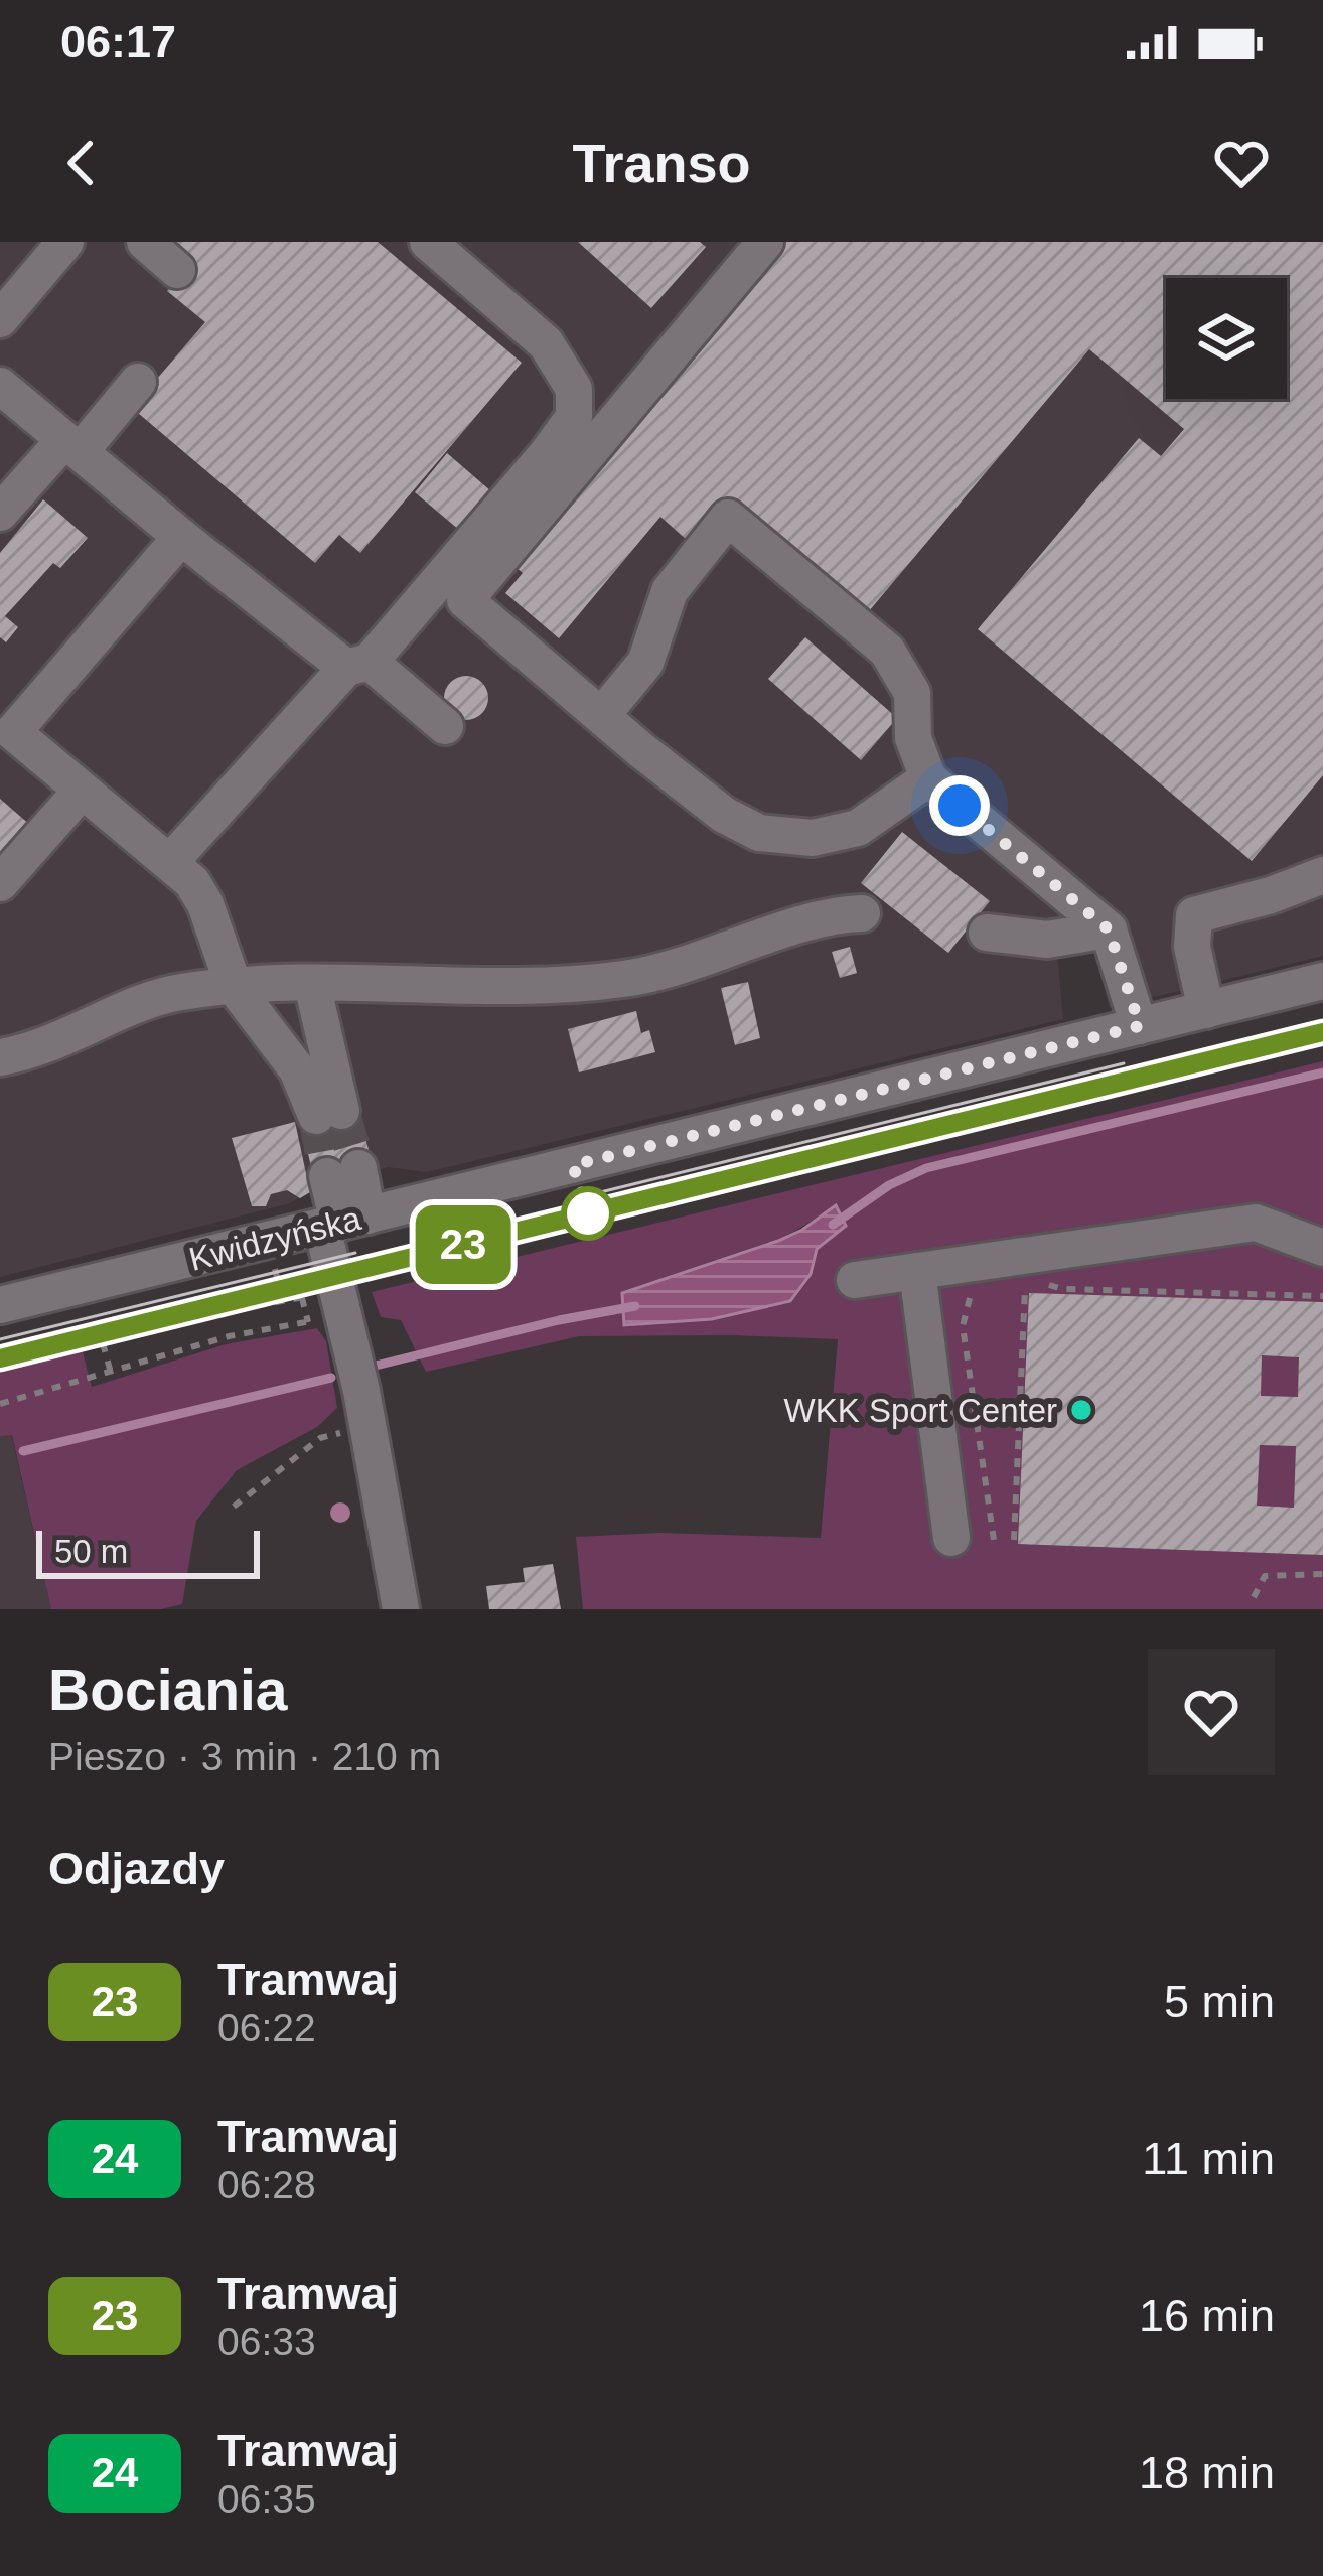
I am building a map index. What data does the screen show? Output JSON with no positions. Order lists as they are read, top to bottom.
{
  "streets": {
    "street": ["Kwidzyńska"]
  },
  "places": ["WKK Sport Center"],
  "lines": ["tram line 23"],
  "scale_bar": "50 m",
  "page": {
    "status": "06:17",
    "header": "Transo",
    "on_map": "23",
    "scale": "50 m",
    "heading": [
      ["Bociania", "Pieszo · 3 min · 210 m"],
      "Odjazdy"
    ],
    "list": [
      {
        "mark": "23",
        "name": "Tramwaj",
        "note": "06:22",
        "value": "5 min"
      },
      {
        "mark": "24",
        "name": "Tramwaj",
        "note": "06:28",
        "value": "11 min"
      },
      {
        "mark": "23",
        "name": "Tramwaj",
        "note": "06:33",
        "value": "16 min"
      },
      {
        "mark": "24",
        "name": "Tramwaj",
        "note": "06:35",
        "value": "18 min"
      }
    ]
  }
}
